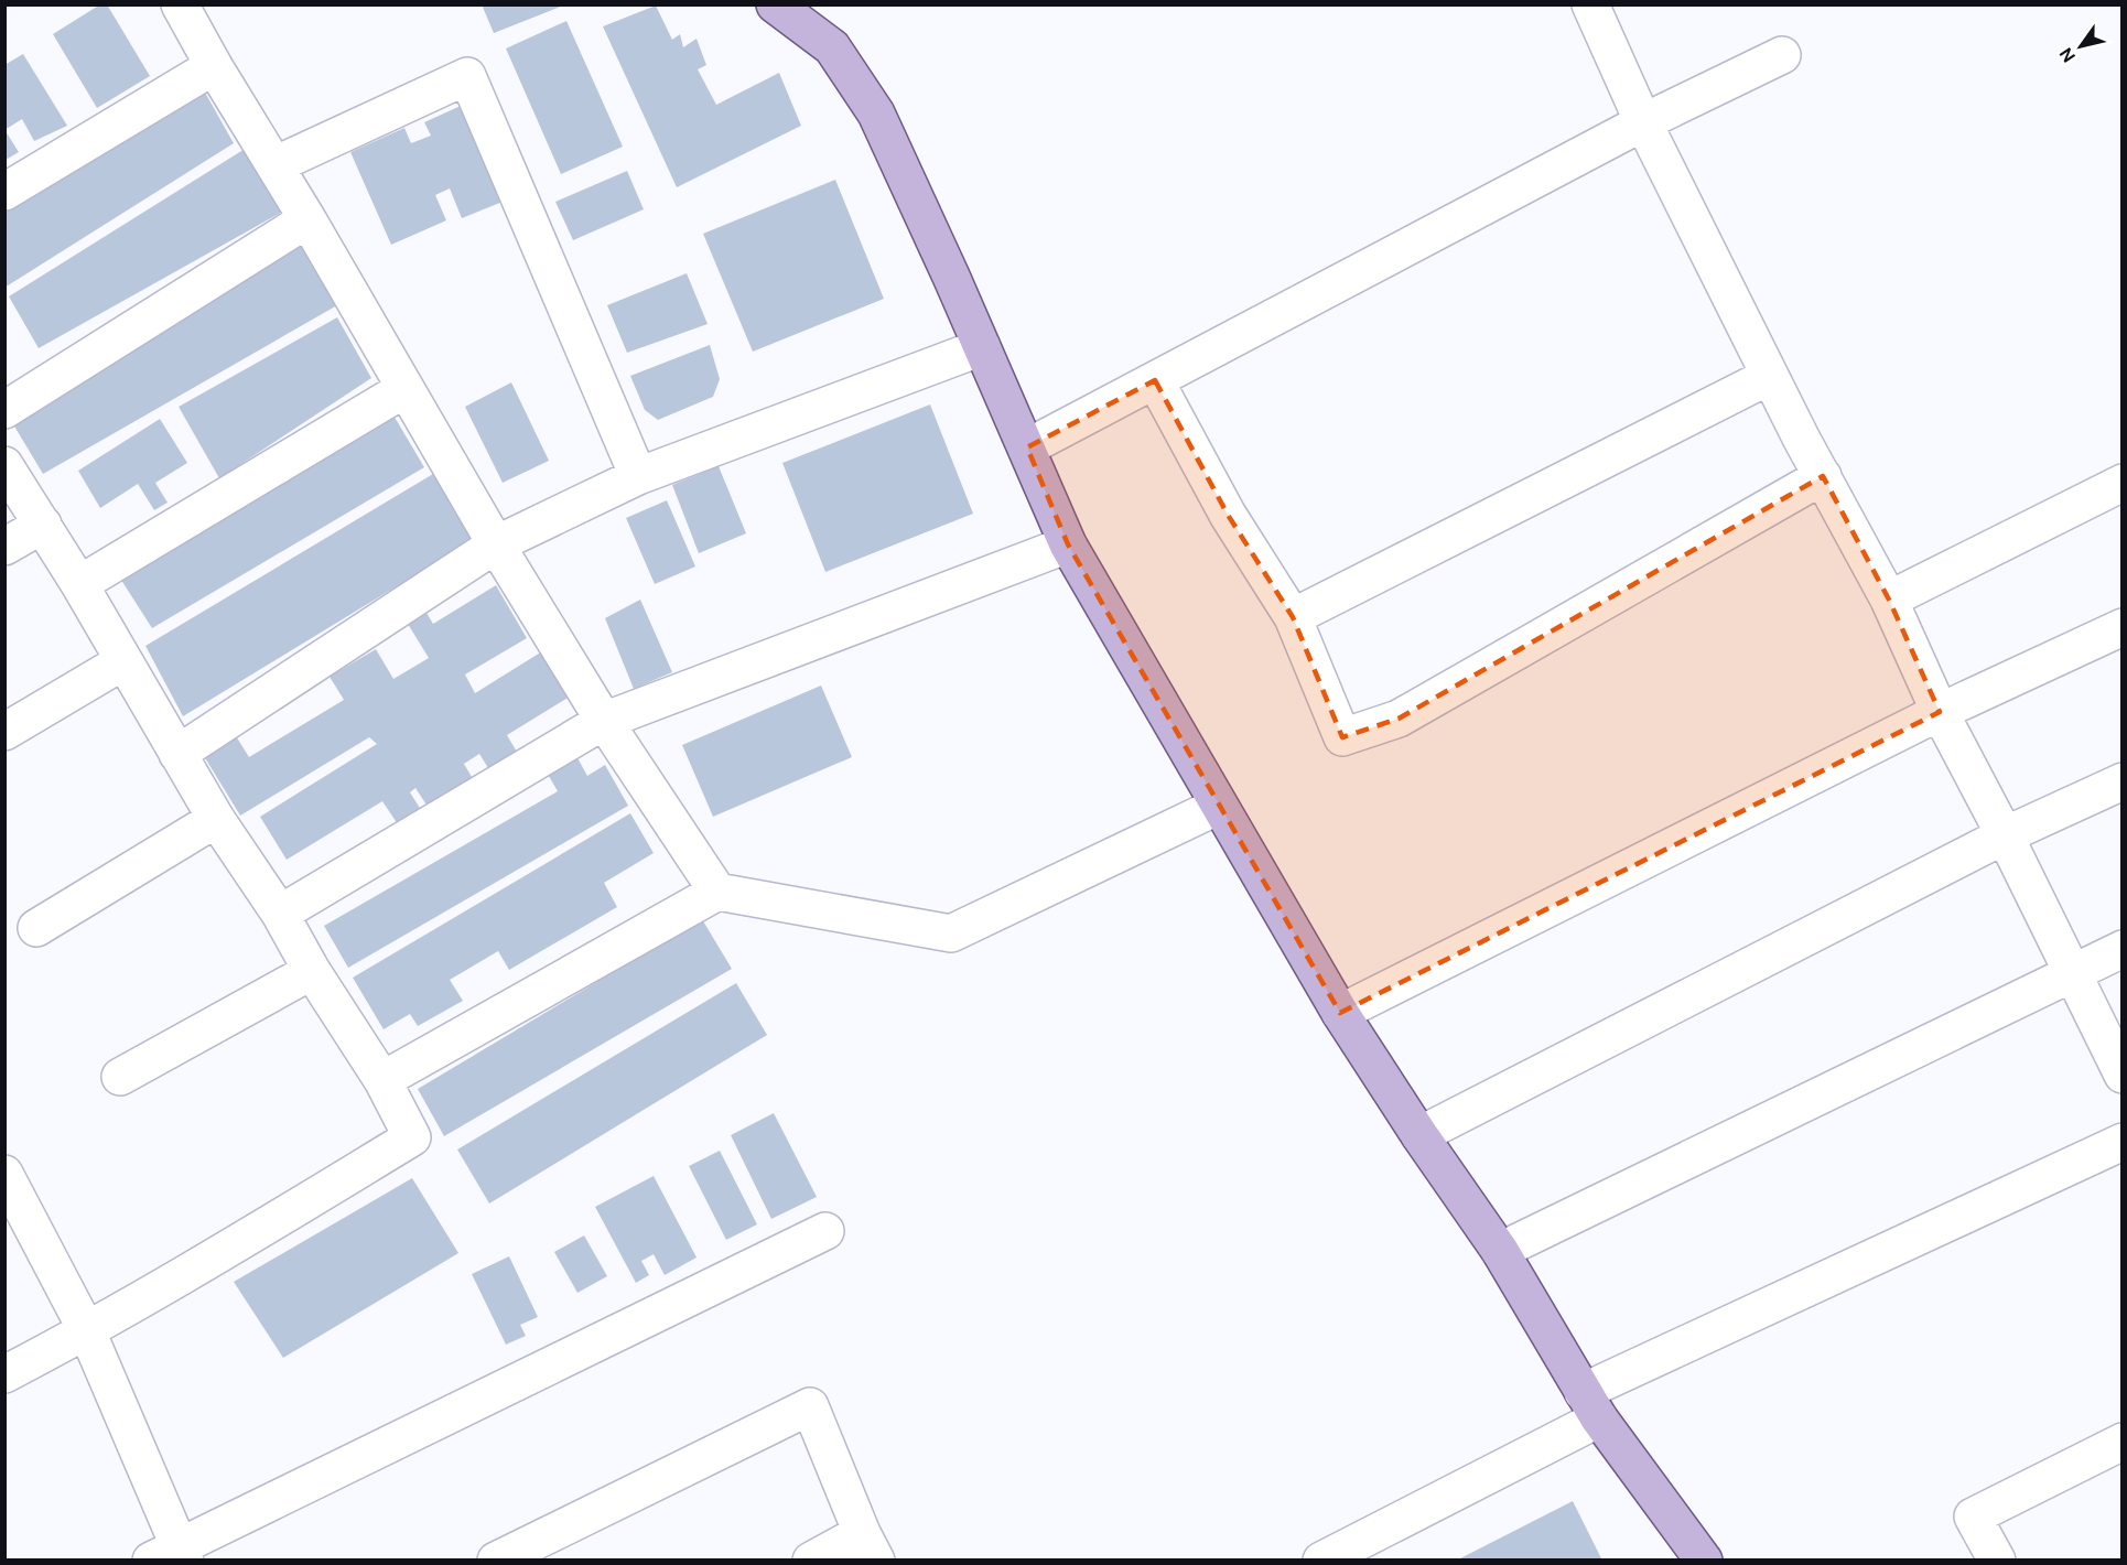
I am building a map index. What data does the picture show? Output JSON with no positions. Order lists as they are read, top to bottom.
{
  "north": "bottom left"
}
